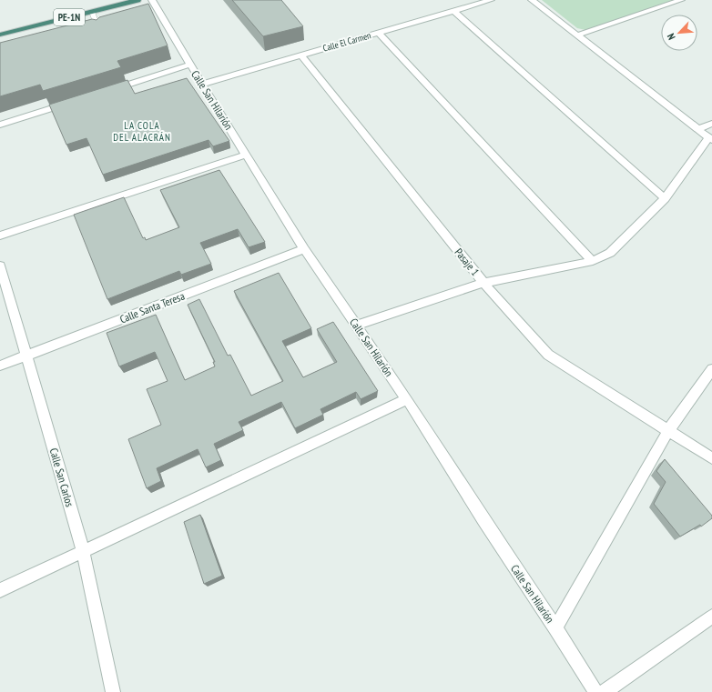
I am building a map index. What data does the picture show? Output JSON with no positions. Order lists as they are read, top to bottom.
{
  "streets": {
    "highway": ["PE-1N"],
    "street": [
      "Calle El Carmen",
      "Calle San Hilarión",
      "Pasaje 1",
      "Calle Santa Teresa",
      "Calle San Carlos"
    ]
  },
  "crossings": [
    ["Calle El Carmen", "Calle San Hilarión"],
    ["Calle El Carmen", "Pasaje 1"],
    ["Calle San Hilarión", "Calle Santa Teresa"],
    ["Calle Santa Teresa", "Calle San Carlos"]
  ],
  "districts": ["LA COLA DEL ALACRÁN"],
  "north": "bottom left"
}
